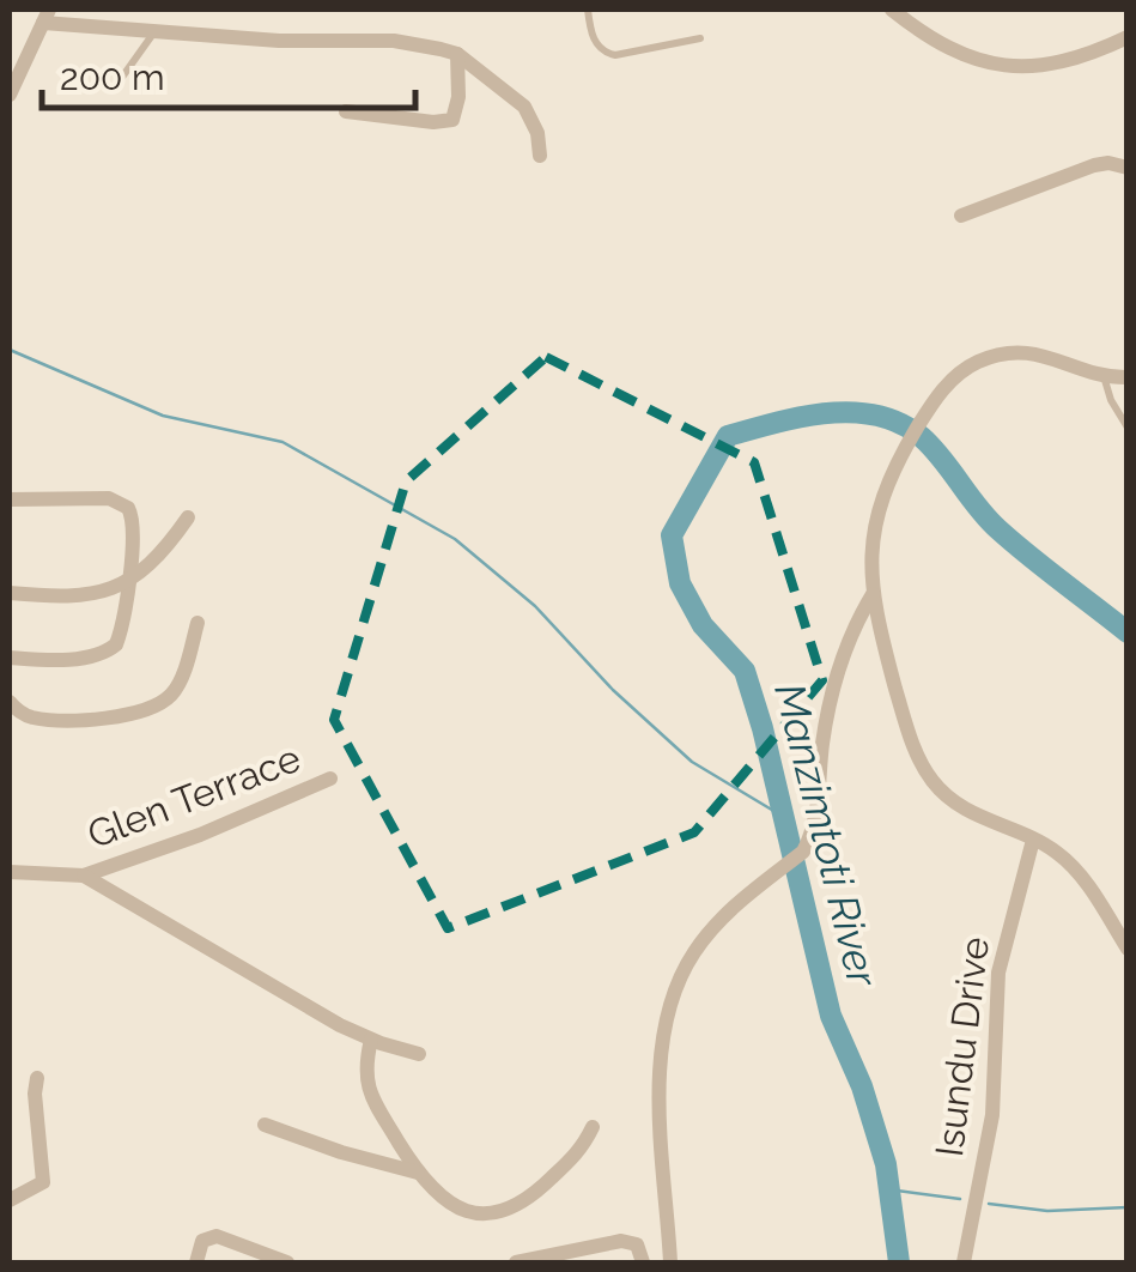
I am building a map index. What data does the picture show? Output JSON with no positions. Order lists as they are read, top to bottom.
{
  "streets": {
    "street": ["Glen Terrace", "Isundu Drive"]
  },
  "water": ["Manzimtoti River"],
  "scale_bar": "200 m"
}
